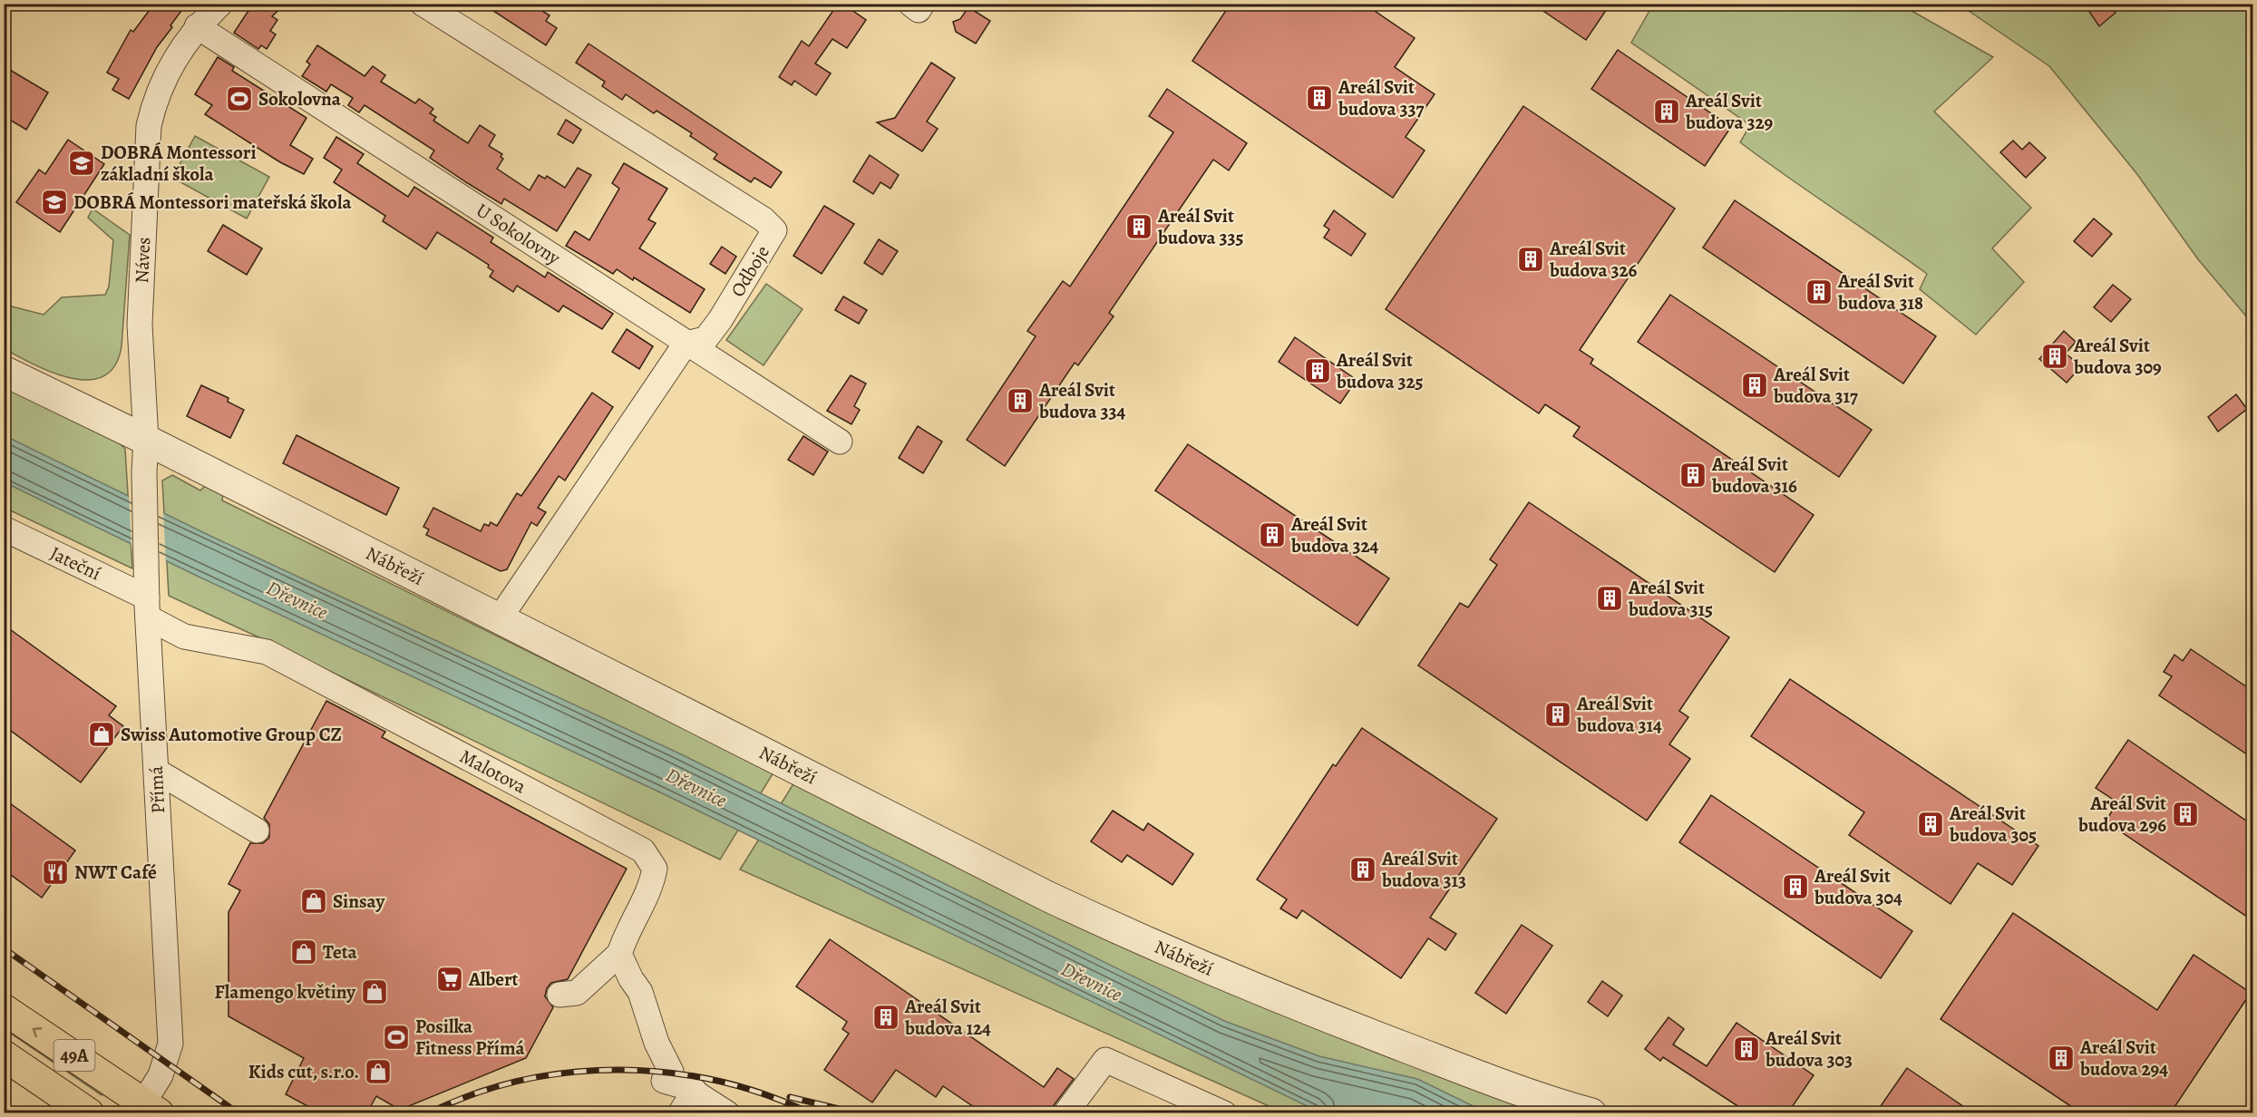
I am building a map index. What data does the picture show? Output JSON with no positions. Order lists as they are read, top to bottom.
{
  "streets": {
    "main road": ["49A"],
    "street": [
      "U Sokolovny",
      "Náves",
      "Odboje",
      "Jateční",
      "Nábřeží",
      "Malotova",
      "Přímá"
    ]
  },
  "crossings": [
    ["U Sokolovny", "Náves"],
    ["U Sokolovny", "Odboje"],
    ["Náves", "Nábřeží"],
    ["Náves", "Přímá"],
    ["Jateční", "Malotova"],
    ["Jateční", "Přímá"],
    ["Malotova", "Přímá"],
    ["Přímá", "49A"]
  ],
  "water": ["Dřevnice"],
  "places": {
    "building": [
      "Areál Svit budova 337",
      "Areál Svit budova 329",
      "Areál Svit budova 335",
      "Areál Svit budova 326",
      "Areál Svit budova 318",
      "Areál Svit budova 309",
      "Areál Svit budova 325",
      "Areál Svit budova 317",
      "Areál Svit budova 334",
      "Areál Svit budova 316",
      "Areál Svit budova 324",
      "Areál Svit budova 315",
      "Areál Svit budova 314",
      "Areál Svit budova 296",
      "Areál Svit budova 305",
      "Areál Svit budova 313",
      "Areál Svit budova 304",
      "Areál Svit budova 124",
      "Areál Svit budova 303",
      "Areál Svit budova 294"
    ],
    "sports": ["Sokolovna", "Posilka Fitness Přímá"],
    "school or university": ["DOBRÁ Montessori základní škola", "DOBRÁ Montessori mateřská škola"],
    "shop": [
      "Swiss Automotive Group CZ",
      "Sinsay",
      "Teta",
      "Flamengo květiny",
      "Kids cut, s.r.o."
    ],
    "restaurant": ["NWT Café"],
    "supermarket": ["Albert"]
  }
}
